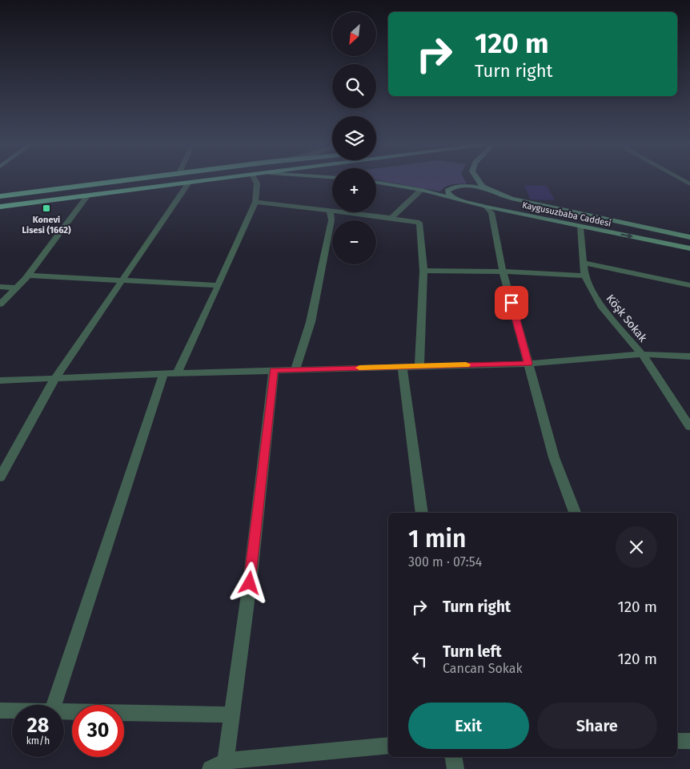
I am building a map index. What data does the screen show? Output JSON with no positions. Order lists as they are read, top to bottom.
{
  "streets": {
    "main road": ["Kaygusuzbaba Caddesi"],
    "street": ["Köşk Sokak"]
  },
  "crossings": [
    ["Kaygusuzbaba Caddesi", "Köşk Sokak"]
  ],
  "places": {
    "transit": ["Konevi Lisesi (1662)"]
  },
  "north": "bottom left",
  "page": {
    "map_buttons": ["+", "−"],
    "turn": ["120 m", "Turn right"],
    "heading": ["1 min", "300 m · 07:54"],
    "list": [
      {
        "name": "Turn right",
        "value": "120 m"
      },
      {
        "name": "Turn left",
        "note": "Cancan Sokak",
        "value": "120 m"
      }
    ],
    "buttons": ["Exit", "Share"],
    "speed": "28 km/h",
    "limit": "30"
  }
}
